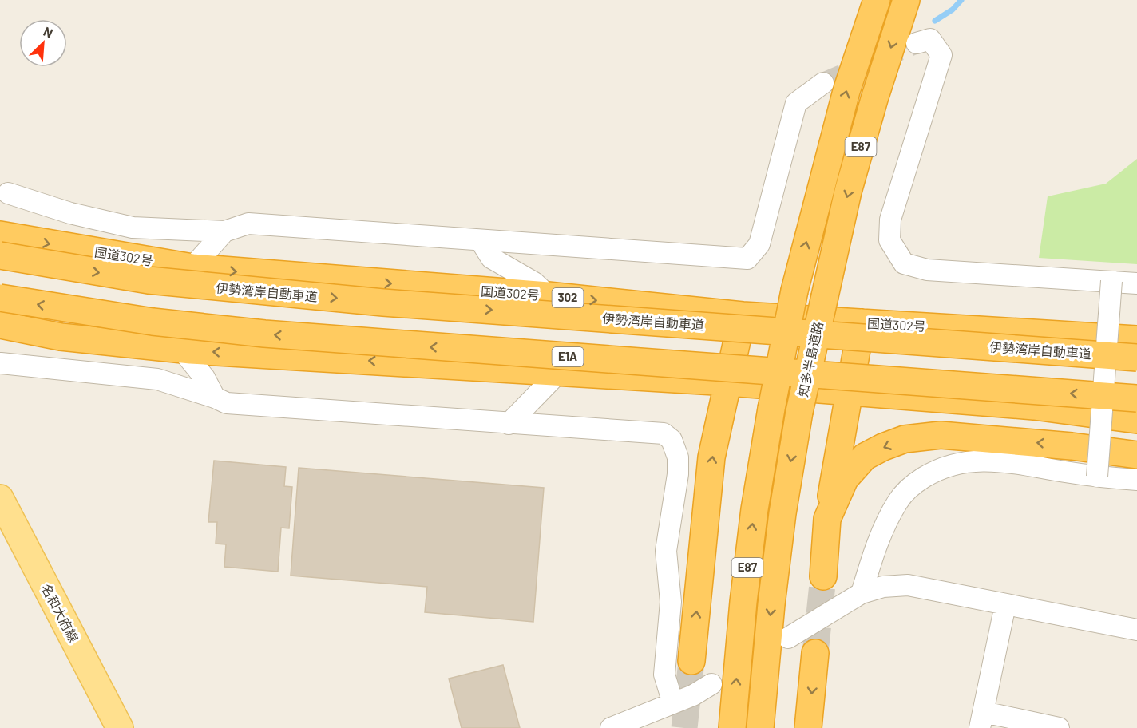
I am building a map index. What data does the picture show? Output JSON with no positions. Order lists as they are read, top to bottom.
{
  "streets": {
    "highway": [
      "E87",
      "国道302号",
      "伊勢湾岸自動車道",
      "302",
      "E1A",
      "知多半島道路"
    ],
    "main road": ["名和大府線"]
  },
  "north": "top right"
}
